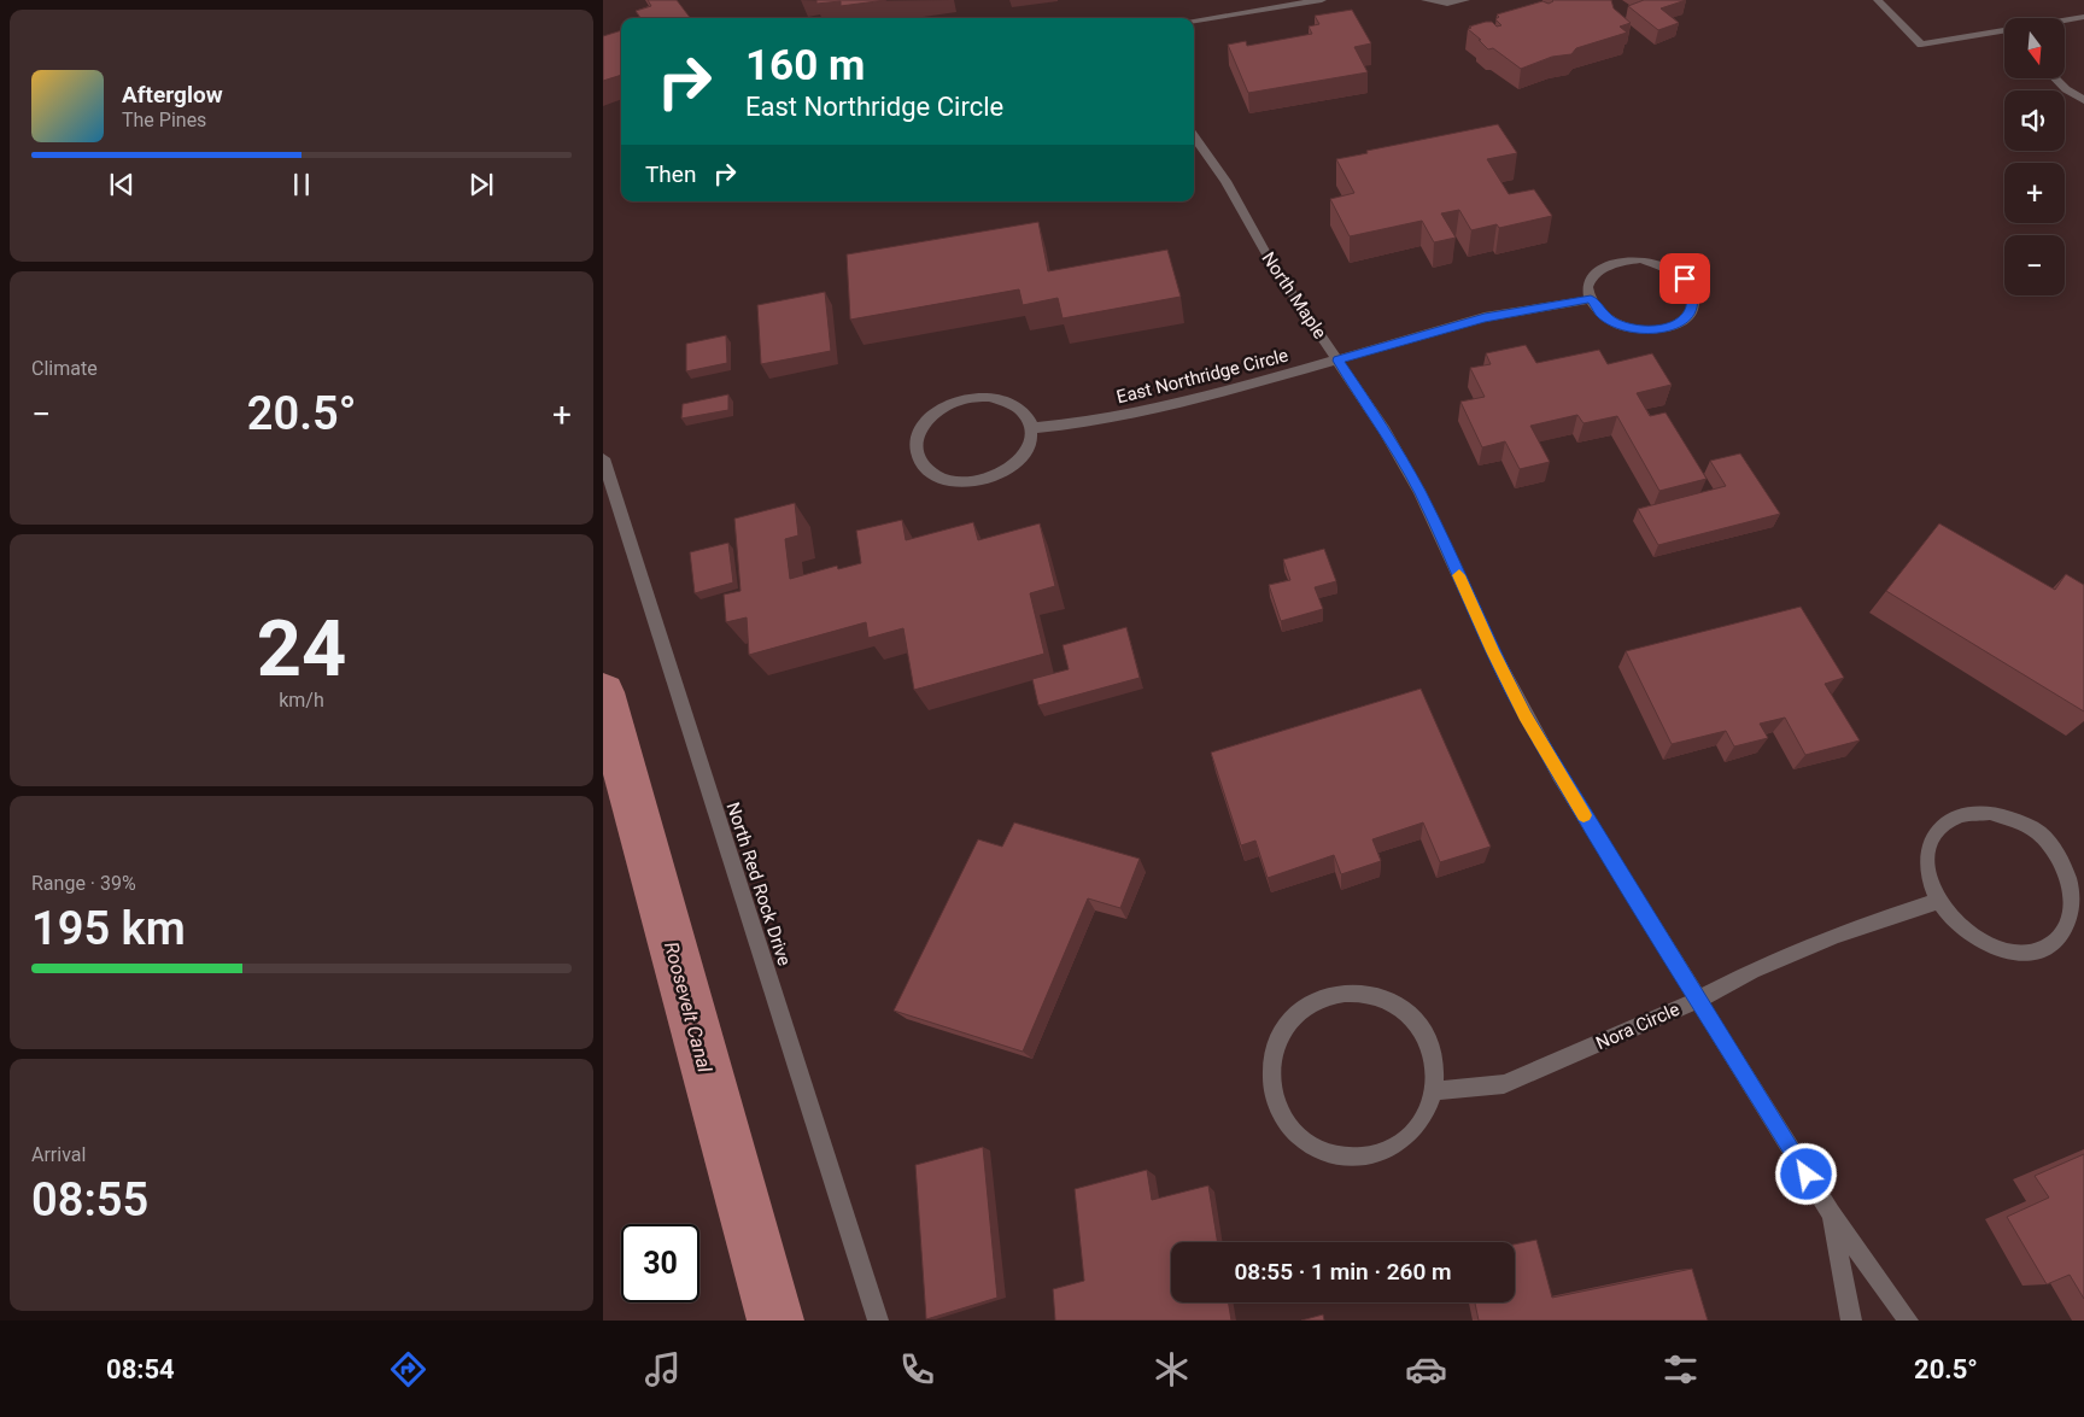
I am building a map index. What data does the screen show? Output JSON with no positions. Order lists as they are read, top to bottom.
{
  "streets": {
    "street": [
      "North Maple",
      "East Northridge Circle",
      "North Red Rock Drive",
      "Nora Circle"
    ]
  },
  "crossings": [
    ["North Maple", "East Northridge Circle"],
    ["North Maple", "Nora Circle"]
  ],
  "water": ["Roosevelt Canal"],
  "north": "bottom",
  "page": {
    "map_buttons": ["+", "−"],
    "turn": ["160 m", "East Northridge Circle"],
    "song": ["Afterglow", "The Pines"],
    "then": "Then",
    "tile": [
      "Climate",
      ["24", "km/h"],
      ["Range · 39%", "195 km"],
      ["Arrival", "08:55"]
    ],
    "heat": ["−", "20.5°", "+"],
    "limit": "30",
    "trip": "08:55 · 1 min · 260 m",
    "tabs": ["08:54", "20.5°"]
  }
}
